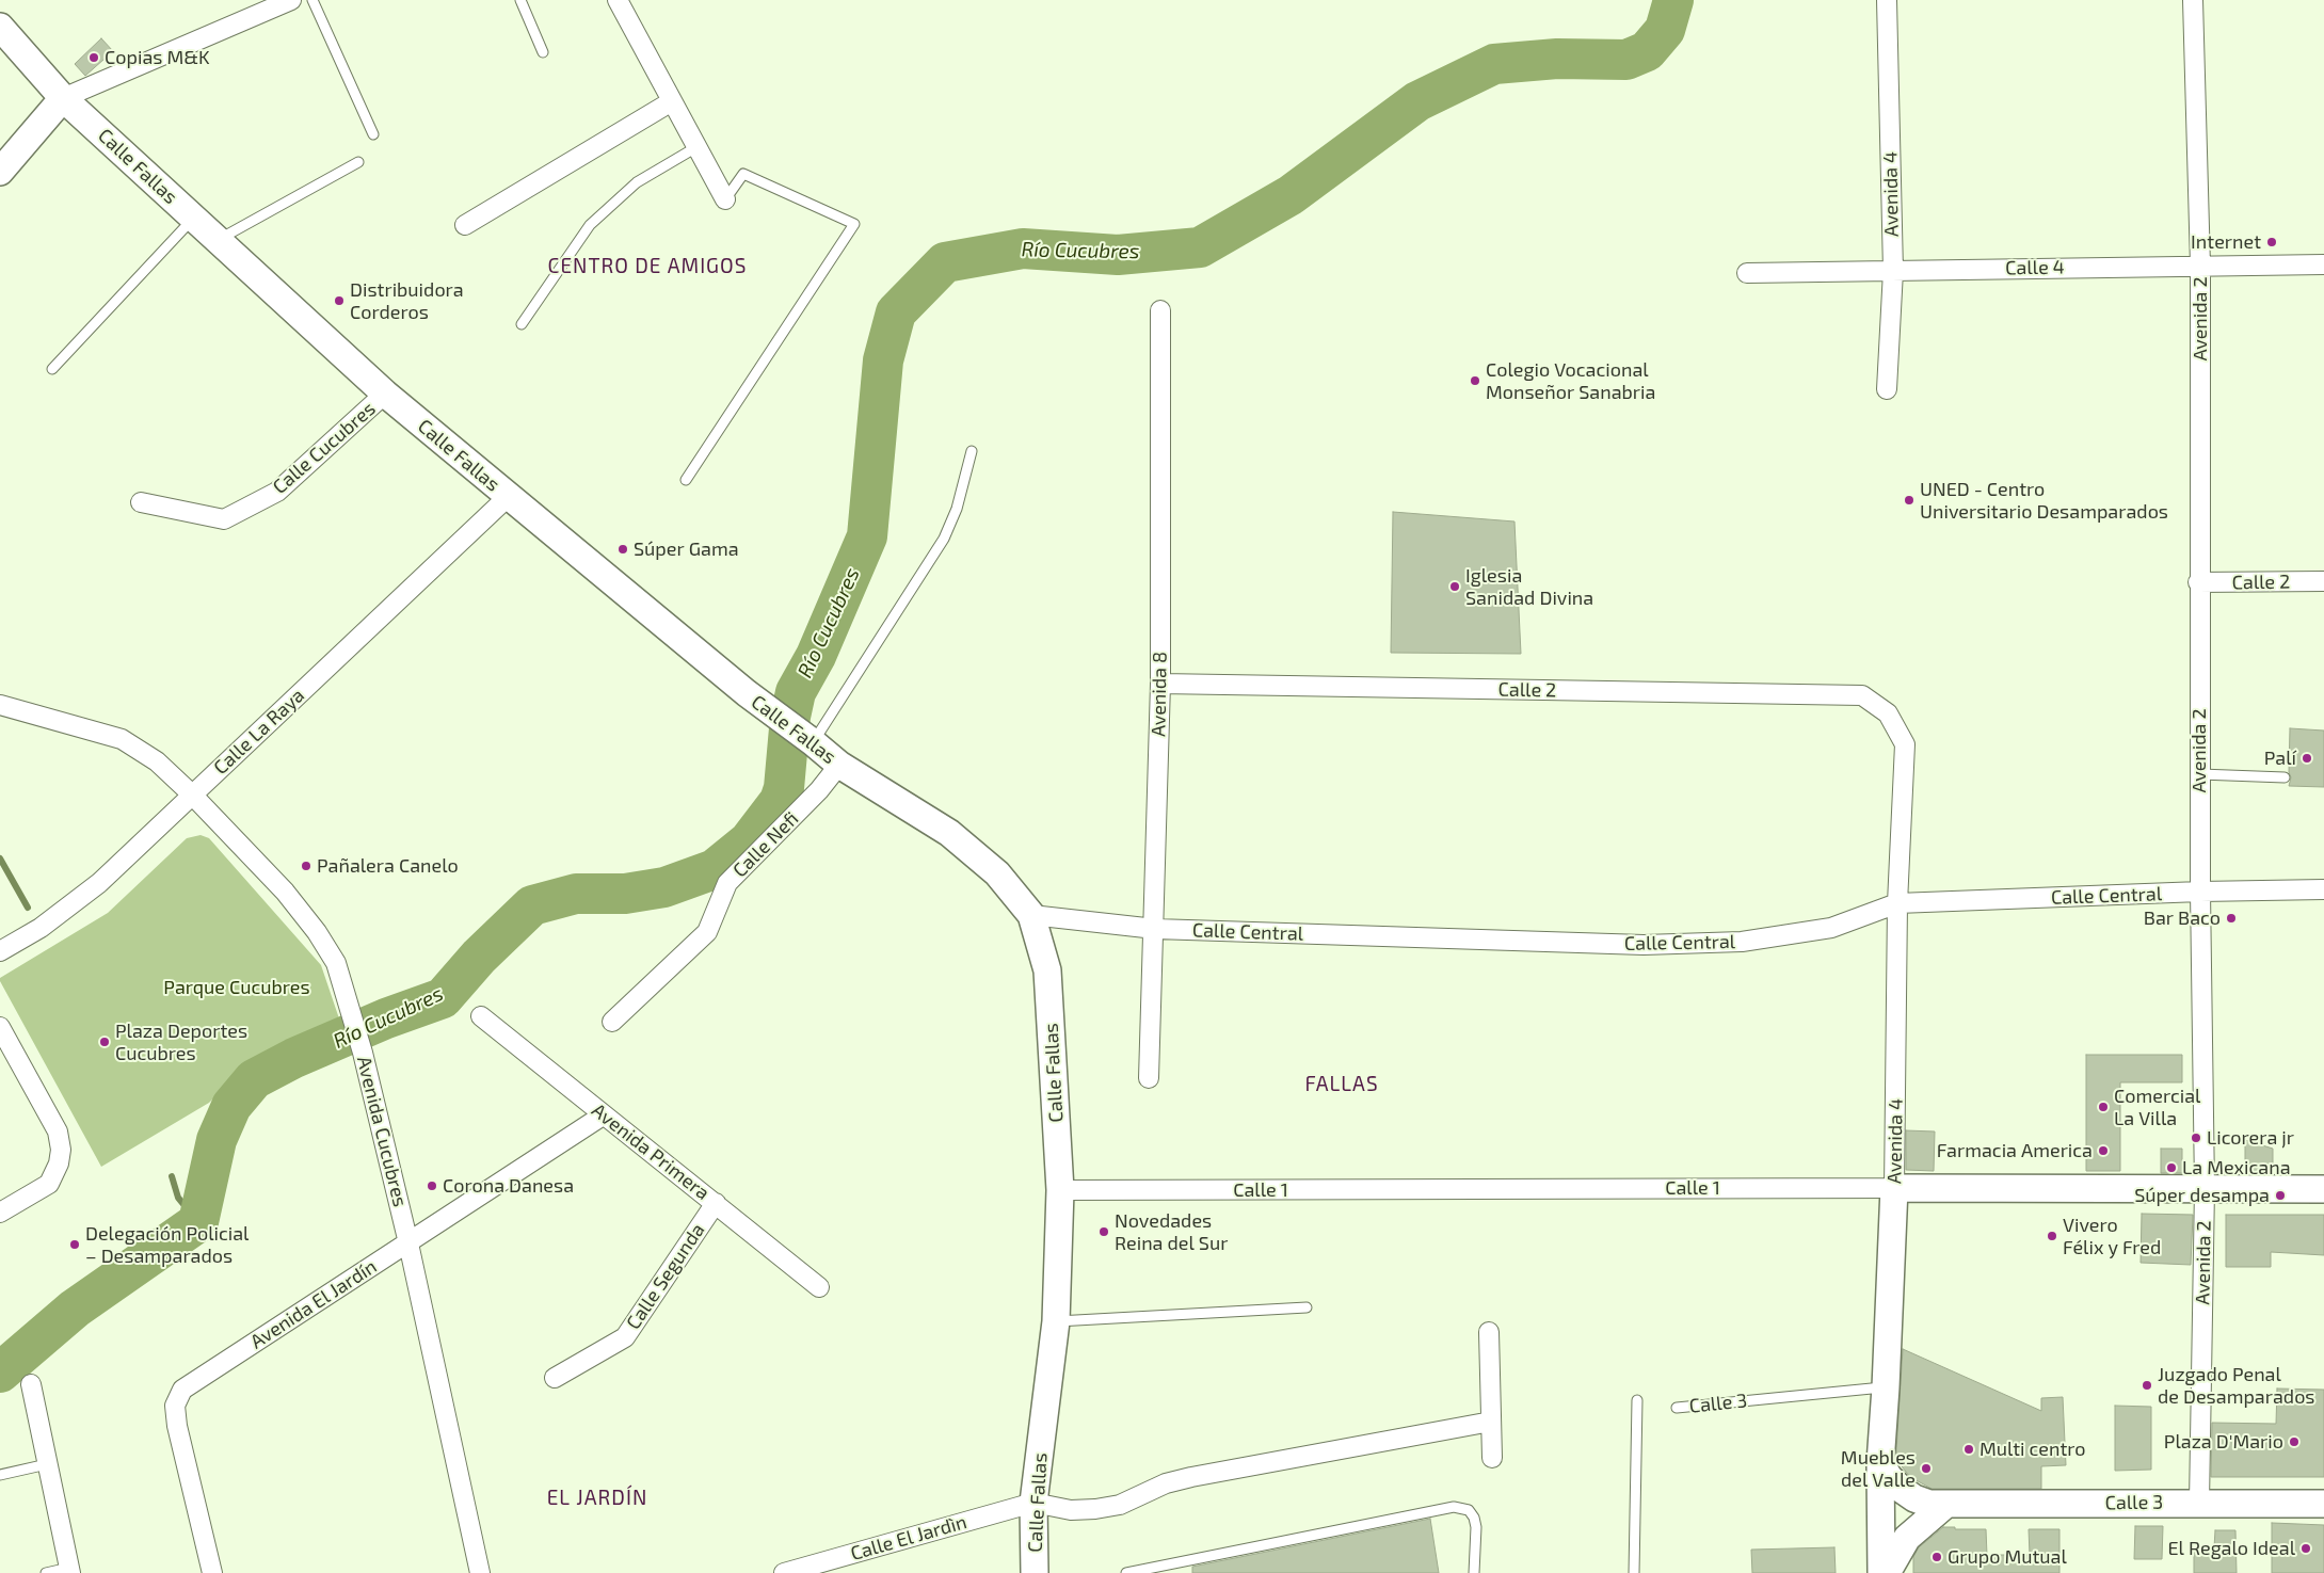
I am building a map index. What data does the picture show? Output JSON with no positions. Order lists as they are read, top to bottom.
{
  "streets": {
    "street": [
      "Calle Fallas",
      "Avenida 4",
      "Calle 4",
      "Avenida 2",
      "Calle Cucubres",
      "Calle 2",
      "Avenida 8",
      "Calle La Raya",
      "Calle Nefi",
      "Calle Central",
      "Avenida Cucubres",
      "Avenida Primera",
      "Calle 1",
      "Calle Segunda",
      "Avenida El Jardín",
      "Calle 3",
      "Calle El Jardìn"
    ]
  },
  "crossings": [
    ["Calle Fallas", "Calle Cucubres"],
    ["Calle Fallas", "Calle La Raya"],
    ["Calle Fallas", "Calle Nefi"],
    ["Calle Fallas", "Calle Central"],
    ["Calle Fallas", "Calle 1"],
    ["Calle Fallas", "Calle El Jardìn"],
    ["Avenida 4", "Calle 4"],
    ["Avenida 4", "Calle 2"],
    ["Avenida 4", "Calle Central"],
    ["Avenida 4", "Calle 1"],
    ["Avenida 4", "Calle 3"],
    ["Calle 4", "Avenida 2"],
    ["Avenida 2", "Calle 2"],
    ["Avenida 2", "Calle Central"],
    ["Avenida 2", "Calle 1"],
    ["Avenida 2", "Calle 3"],
    ["Calle 2", "Avenida 8"],
    ["Avenida 8", "Calle Central"],
    ["Calle La Raya", "Avenida Cucubres"],
    ["Avenida Cucubres", "Avenida El Jardín"],
    ["Avenida Primera", "Calle Segunda"],
    ["Avenida Primera", "Avenida El Jardín"]
  ],
  "districts": ["CENTRO DE AMIGOS", "FALLAS", "EL JARDÍN"],
  "water": ["Río Cucubres"],
  "parks": ["Parque Cucubres"],
  "places": [
    "Copias M&K",
    "Internet",
    "Distribuidora Corderos",
    "Colegio Vocacional Monseñor Sanabria",
    "UNED - Centro Universitario Desamparados",
    "Súper Gama",
    "Iglesia Sanidad Divina",
    "Palí",
    "Pañalera Canelo",
    "Bar Baco",
    "Plaza Deportes Cucubres",
    "Comercial La Villa",
    "Licorera jr",
    "Farmacia America",
    "La Mexicana",
    "Corona Danesa",
    "Súper desampa",
    "Novedades Reina del Sur",
    "Vivero Félix y Fred",
    "Delegación Policial – Desamparados",
    "Juzgado Penal de Desamparados",
    "Plaza D'Mario",
    "Multi centro",
    "Muebles del Valle",
    "El Regalo Ideal",
    "Grupo Mutual"
  ]
}
